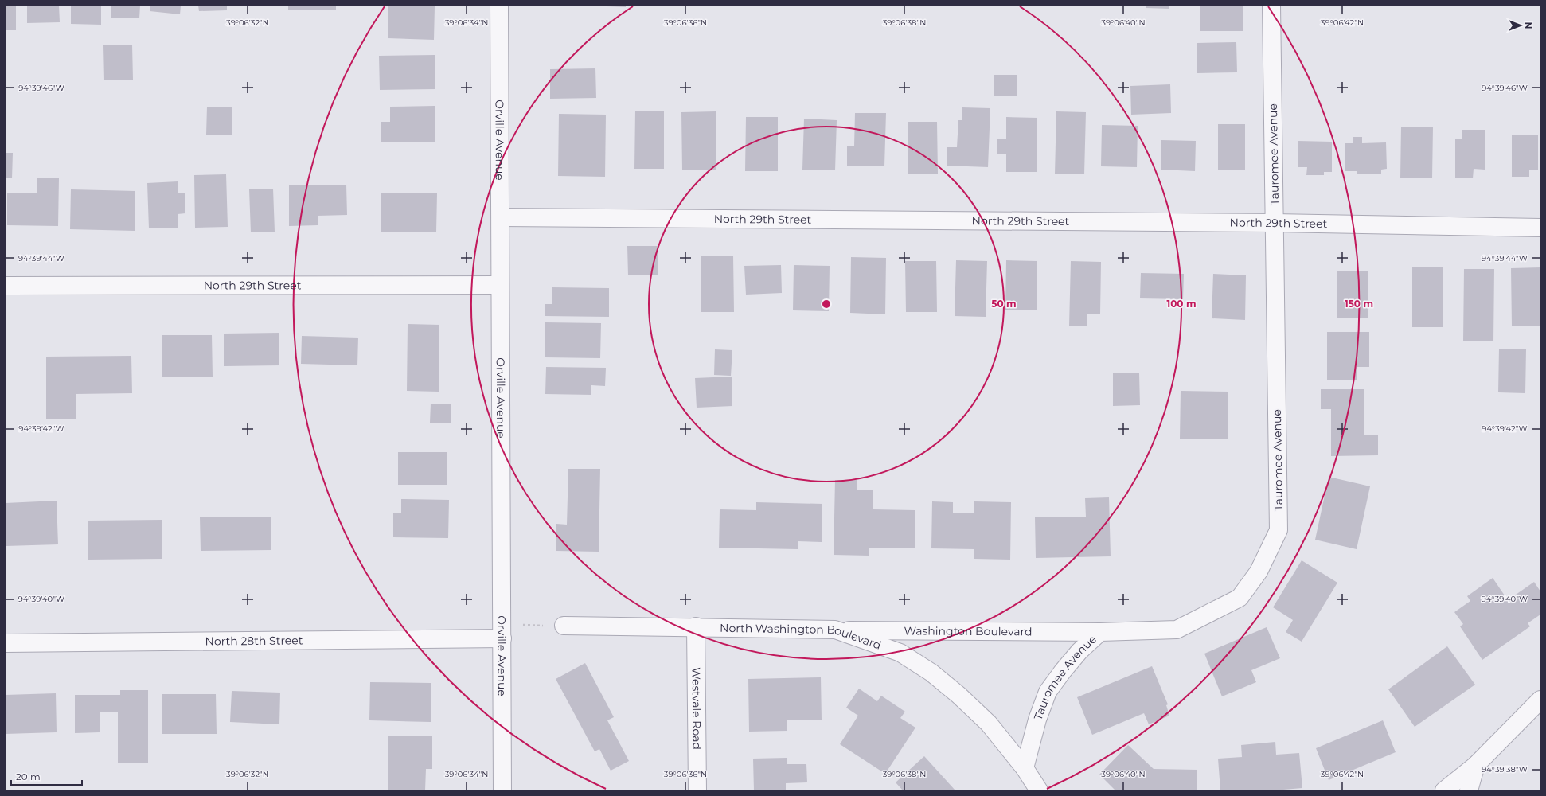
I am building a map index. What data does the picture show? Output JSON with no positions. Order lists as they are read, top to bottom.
{
  "streets": {
    "street": [
      "Orville Avenue",
      "Tauromee Avenue",
      "North 29th Street",
      "Washington Boulevard",
      "North Washington Boulevard",
      "North 28th Street",
      "Westvale Road"
    ]
  },
  "crossings": [
    ["Orville Avenue", "North 29th Street"],
    ["Orville Avenue", "North 28th Street"],
    ["Tauromee Avenue", "North 29th Street"],
    ["Tauromee Avenue", "Washington Boulevard"],
    ["Tauromee Avenue", "North Washington Boulevard"],
    ["Washington Boulevard", "North Washington Boulevard"],
    ["North Washington Boulevard", "Westvale Road"]
  ],
  "scale_bar": "20 m",
  "north": "right",
  "coordinates": [
    "39°06'32\"N",
    "39°06'34\"N",
    "39°06'36\"N",
    "39°06'38\"N",
    "39°06'40\"N",
    "39°06'42\"N",
    "94°39'46\"W",
    "94°39'44\"W",
    "94°39'42\"W",
    "94°39'40\"W",
    "94°39'38\"W"
  ],
  "rings": ["50 m", "100 m", "150 m"]
}
